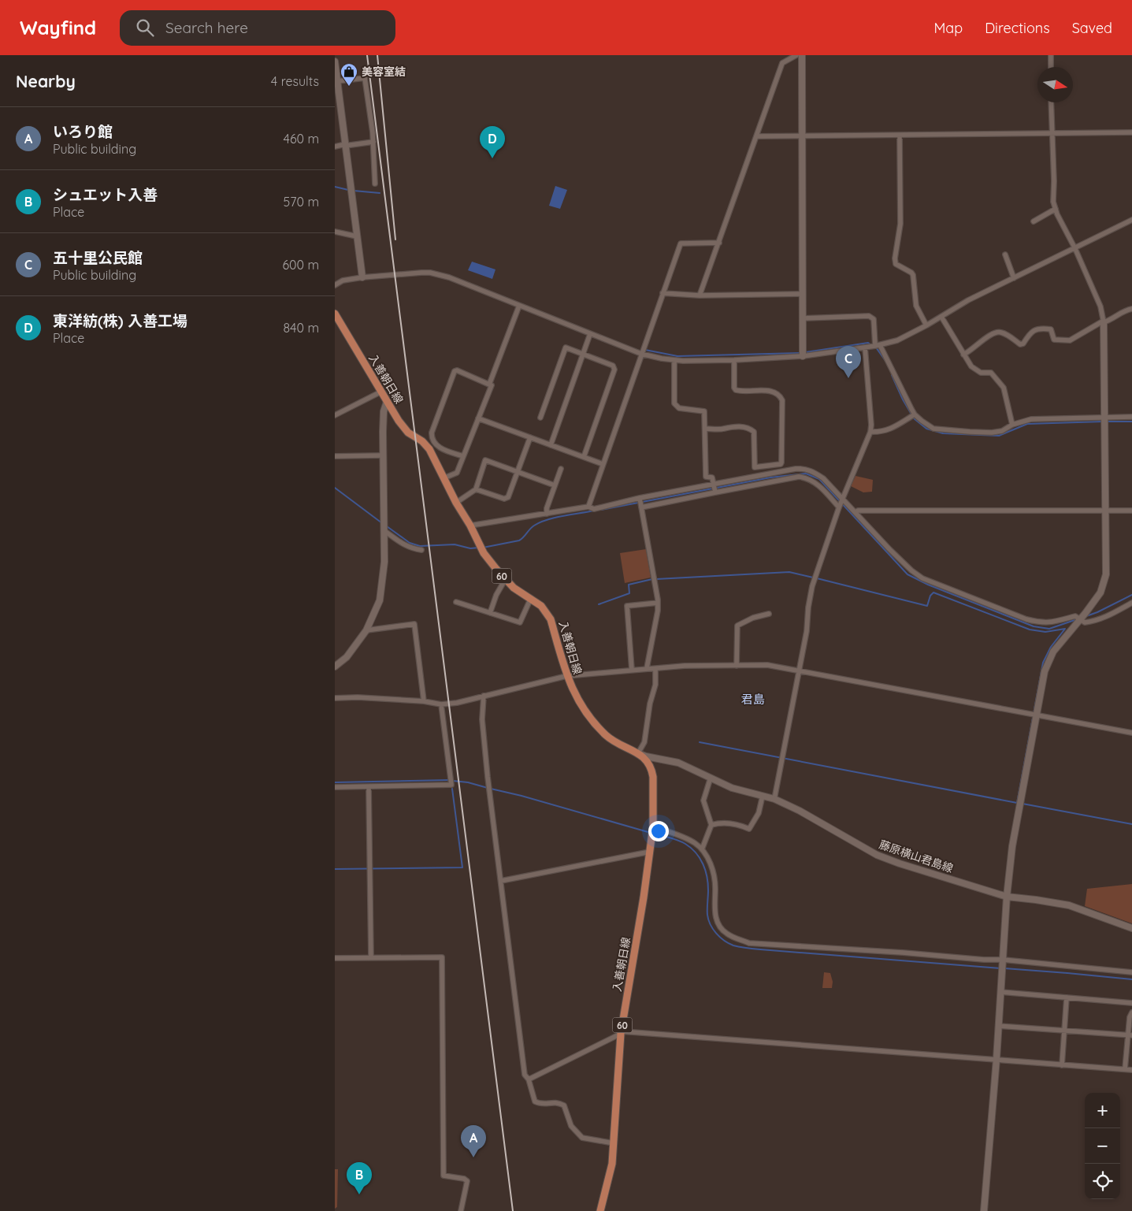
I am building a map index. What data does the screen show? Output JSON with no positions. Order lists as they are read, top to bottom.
{
  "streets": {
    "main road": ["入善朝日線", "60"],
    "street": ["藤原横山君島線"]
  },
  "crossings": [
    ["入善朝日線", "藤原横山君島線"]
  ],
  "districts": ["君島"],
  "places": {
    "shop": ["美容室結"]
  },
  "north": "right",
  "page": {
    "header": "Wayfind",
    "search": "Search here",
    "nav": ["Map", "Directions", "Saved"],
    "heading": ["Nearby", "4 results"],
    "list": [
      {
        "mark": "A",
        "name": "いろり館",
        "note": "Public building",
        "value": "460 m"
      },
      {
        "mark": "B",
        "name": "シュエット入善",
        "note": "Place",
        "value": "570 m"
      },
      {
        "mark": "C",
        "name": "五十里公民館",
        "note": "Public building",
        "value": "600 m"
      },
      {
        "mark": "D",
        "name": "東洋紡(株) 入善工場",
        "note": "Place",
        "value": "840 m"
      }
    ],
    "pins": [
      "D",
      "C",
      "A",
      "B"
    ],
    "map_buttons": ["+", "−"]
  }
}
